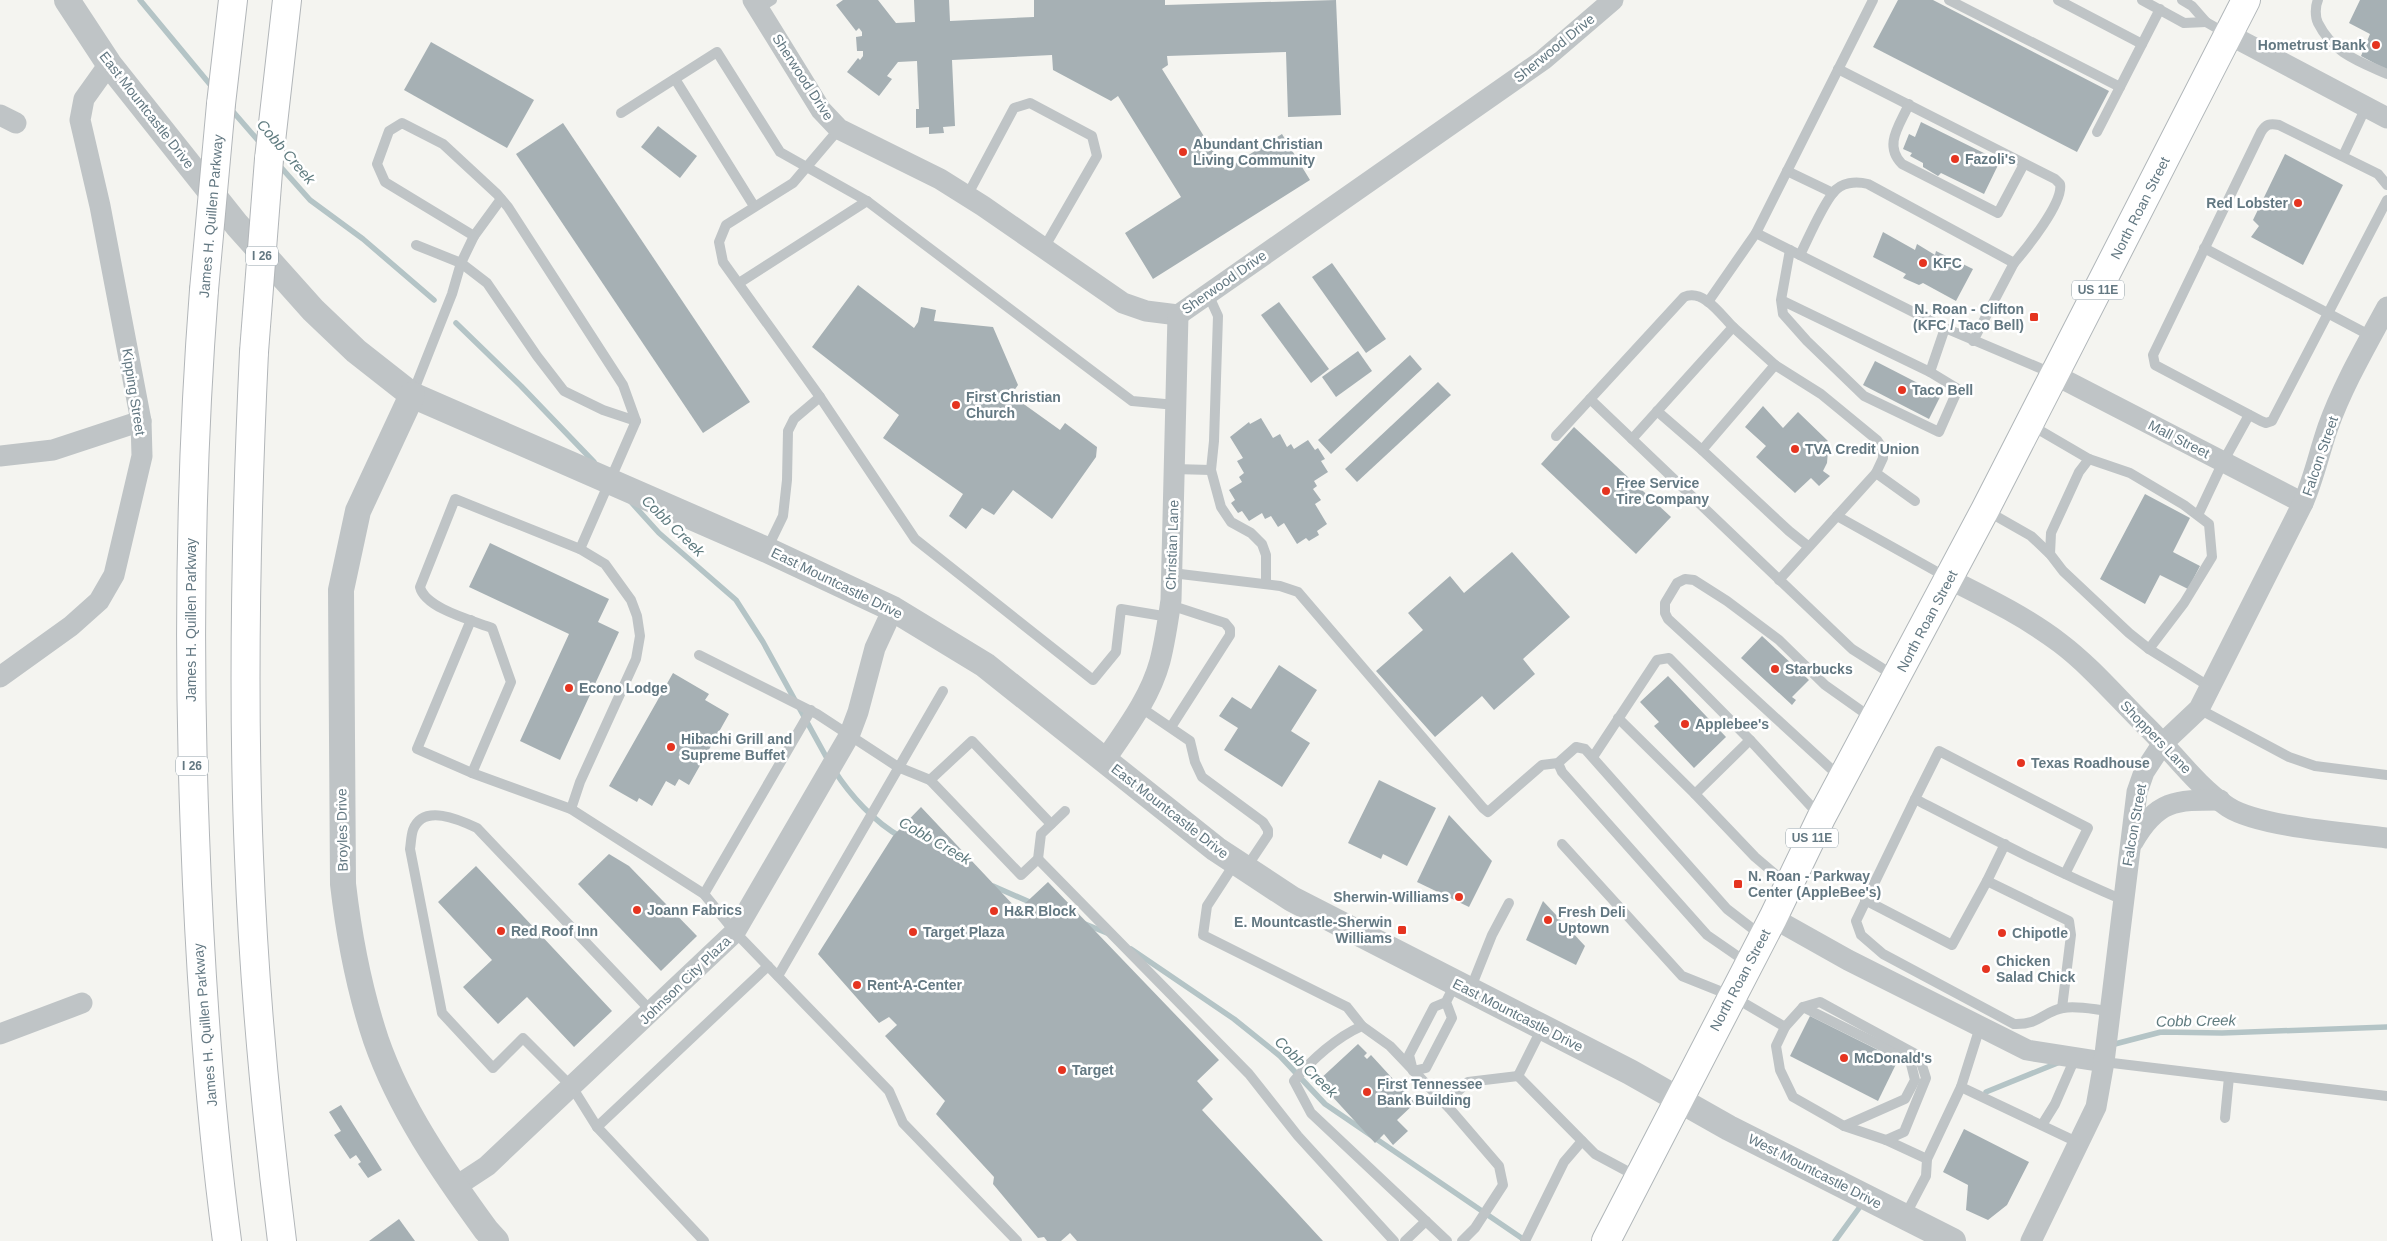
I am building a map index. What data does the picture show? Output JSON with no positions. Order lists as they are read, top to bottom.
{
  "streets": {
    "main road": [
      "North Roan Street",
      "James H. Quillen Parkway",
      "I 26",
      "US 11E"
    ],
    "street": [
      "Sherwood Drive",
      "East Mountcastle Drive",
      "Kipping Street",
      "Mall Street",
      "Falcon Street",
      "Christian Lane",
      "Shoppers Lane",
      "Broyles Drive",
      "Johnson City Plaza",
      "West Mountcastle Drive"
    ]
  },
  "crossings": [
    ["Sherwood Drive", "Christian Lane"],
    ["East Mountcastle Drive", "North Roan Street"],
    ["East Mountcastle Drive", "Kipping Street"],
    ["East Mountcastle Drive", "Christian Lane"],
    ["East Mountcastle Drive", "Broyles Drive"],
    ["East Mountcastle Drive", "Johnson City Plaza"],
    ["East Mountcastle Drive", "West Mountcastle Drive"],
    ["North Roan Street", "Mall Street"],
    ["North Roan Street", "Shoppers Lane"],
    ["North Roan Street", "West Mountcastle Drive"],
    ["Mall Street", "Falcon Street"],
    ["Falcon Street", "Shoppers Lane"],
    ["Broyles Drive", "Johnson City Plaza"]
  ],
  "water": ["Cobb Creek"],
  "places": {
    "other": [
      "Hometrust Bank",
      "Abundant Christian Living Community",
      "Fazoli's",
      "Red Lobster",
      "KFC",
      "Taco Bell",
      "First Christian Church",
      "TVA Credit Union",
      "Free Service Tire Company",
      "Starbucks",
      "Econo Lodge",
      "Applebee's",
      "Hibachi Grill and Supreme Buffet",
      "Texas Roadhouse",
      "Sherwin-Williams",
      "Joann Fabrics",
      "H&R Block",
      "Fresh Deli Uptown",
      "Red Roof Inn",
      "Target Plaza",
      "Chipotle",
      "Chicken Salad Chick",
      "Rent-A-Center",
      "McDonald's",
      "Target",
      "First Tennessee Bank Building"
    ],
    "transit": ["N. Roan - Clifton (KFC / Taco Bell)", "N. Roan - Parkway Center (AppleBee's)", "E. Mountcastle-Sherwin Williams"]
  }
}
